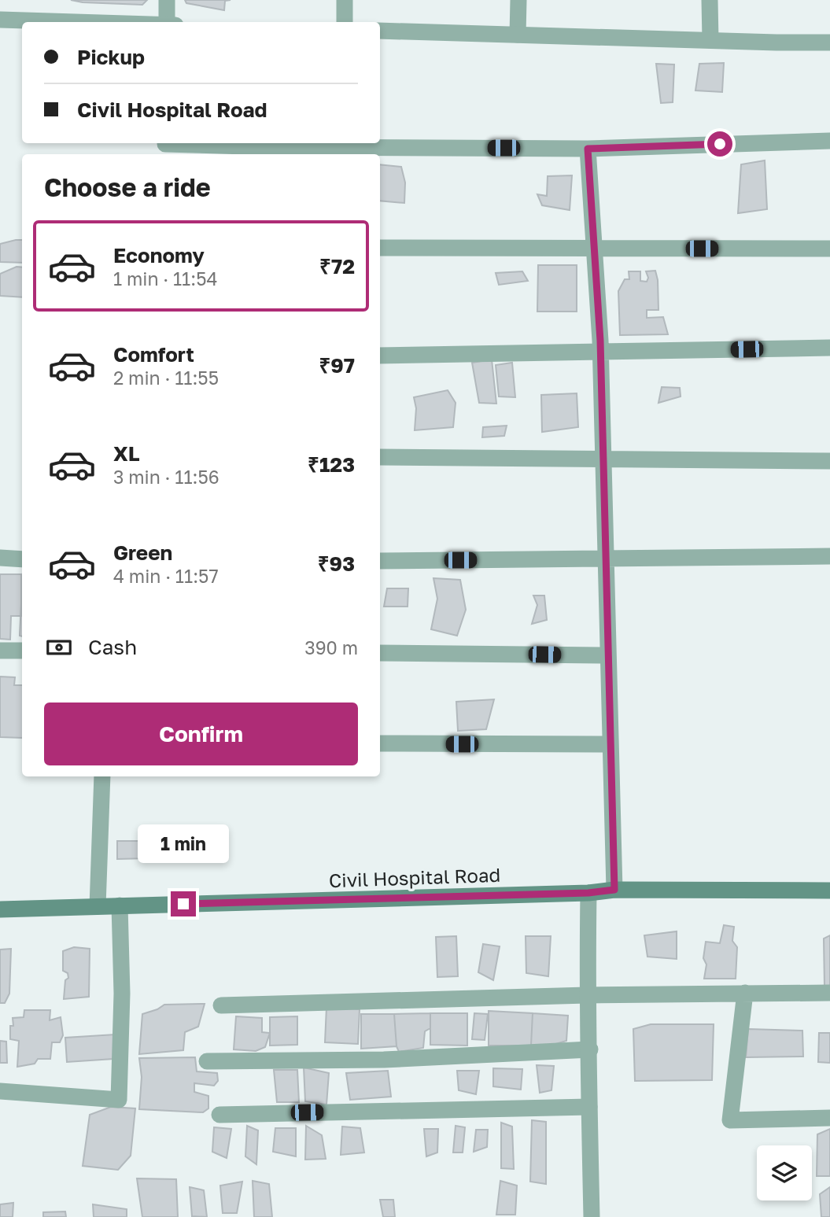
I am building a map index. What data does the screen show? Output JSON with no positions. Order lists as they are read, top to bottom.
{
  "streets": {
    "main road": ["Civil Hospital Road"]
  },
  "page": {
    "banner": ["Pickup", "Civil Hospital Road"],
    "heading": "Choose a ride",
    "list": [
      {
        "name": "Economy",
        "note": "1 min · 11:54",
        "value": "₹72"
      },
      {
        "name": "Comfort",
        "note": "2 min · 11:55",
        "value": "₹97"
      },
      {
        "name": "XL",
        "note": "3 min · 11:56",
        "value": "₹123"
      },
      {
        "name": "Green",
        "note": "4 min · 11:57",
        "value": "₹93"
      }
    ],
    "pay": ["Cash", "390 m"],
    "buttons": "Confirm",
    "bubble": "1 min"
  }
}
